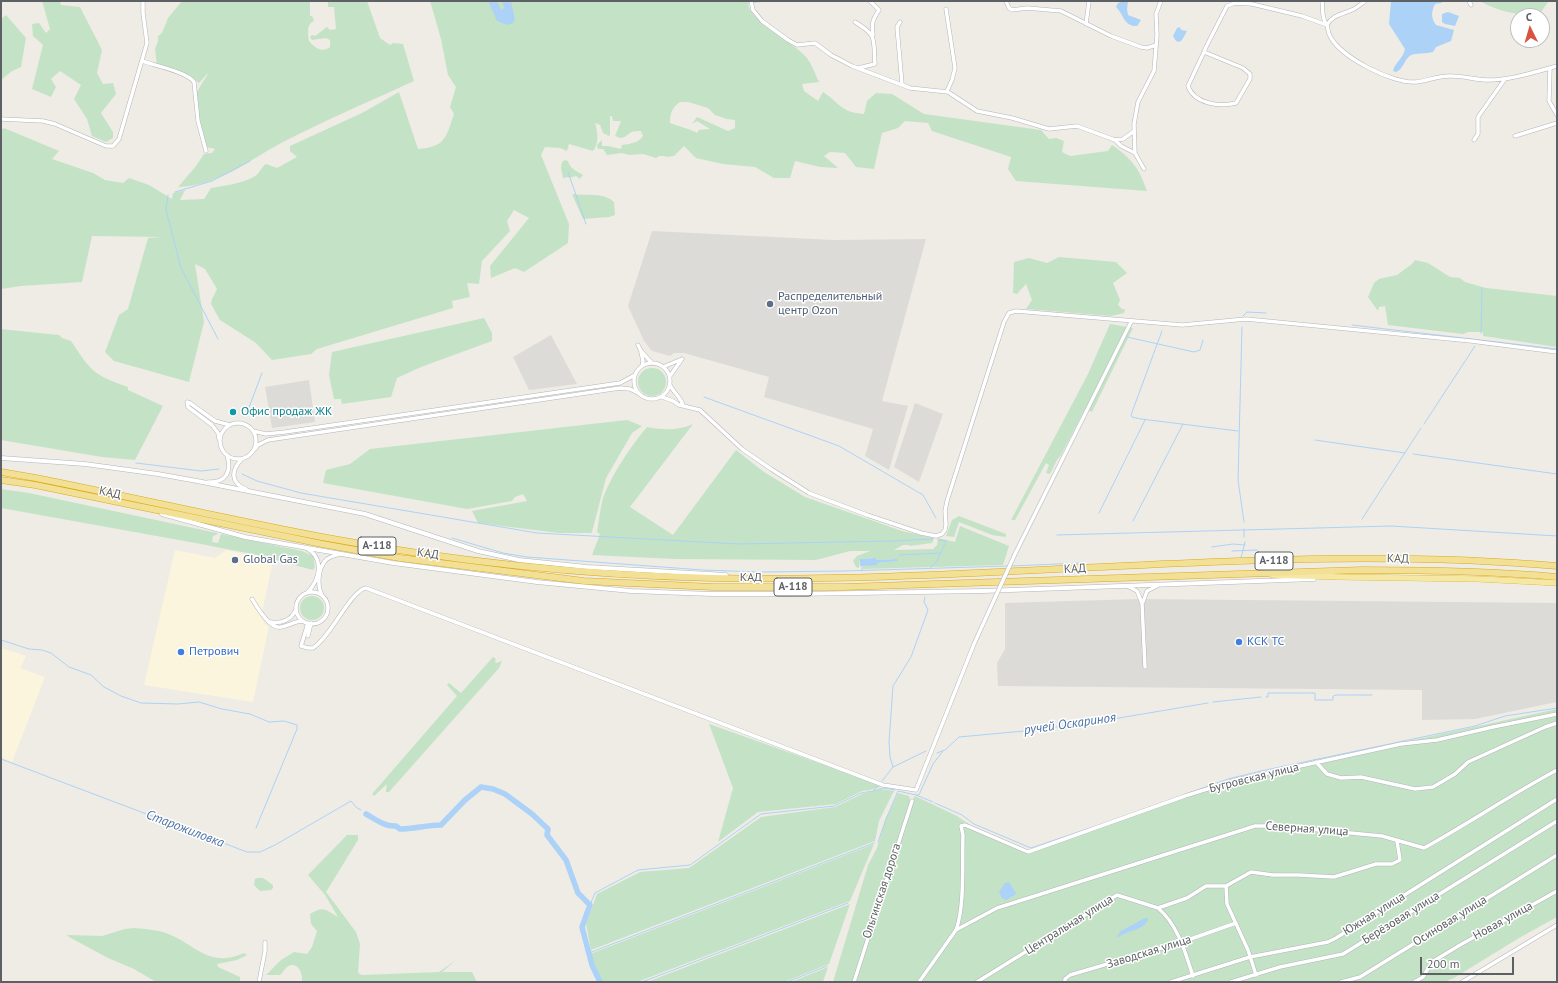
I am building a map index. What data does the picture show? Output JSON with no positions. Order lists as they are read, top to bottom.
{
  "streets": {
    "highway": ["КАД", "А-118"],
    "street": [
      "Бугровская улица",
      "Северная улица",
      "Ольгинская дорога",
      "Южная улица",
      "Берёзовая улица",
      "Осиновая улица",
      "Новая улица",
      "Центральная улица",
      "Заводская улица"
    ]
  },
  "crossings": [
    ["Бугровская улица", "Северная улица"]
  ],
  "water": ["ручей Оскариноя", "Старожиловка"],
  "places": [
    "Распределительный центр Ozon",
    "Офис продаж ЖК",
    "Global Gas",
    "КСК ТС",
    "Петрович"
  ],
  "scale_bar": "200 m",
  "north": "top"
}
